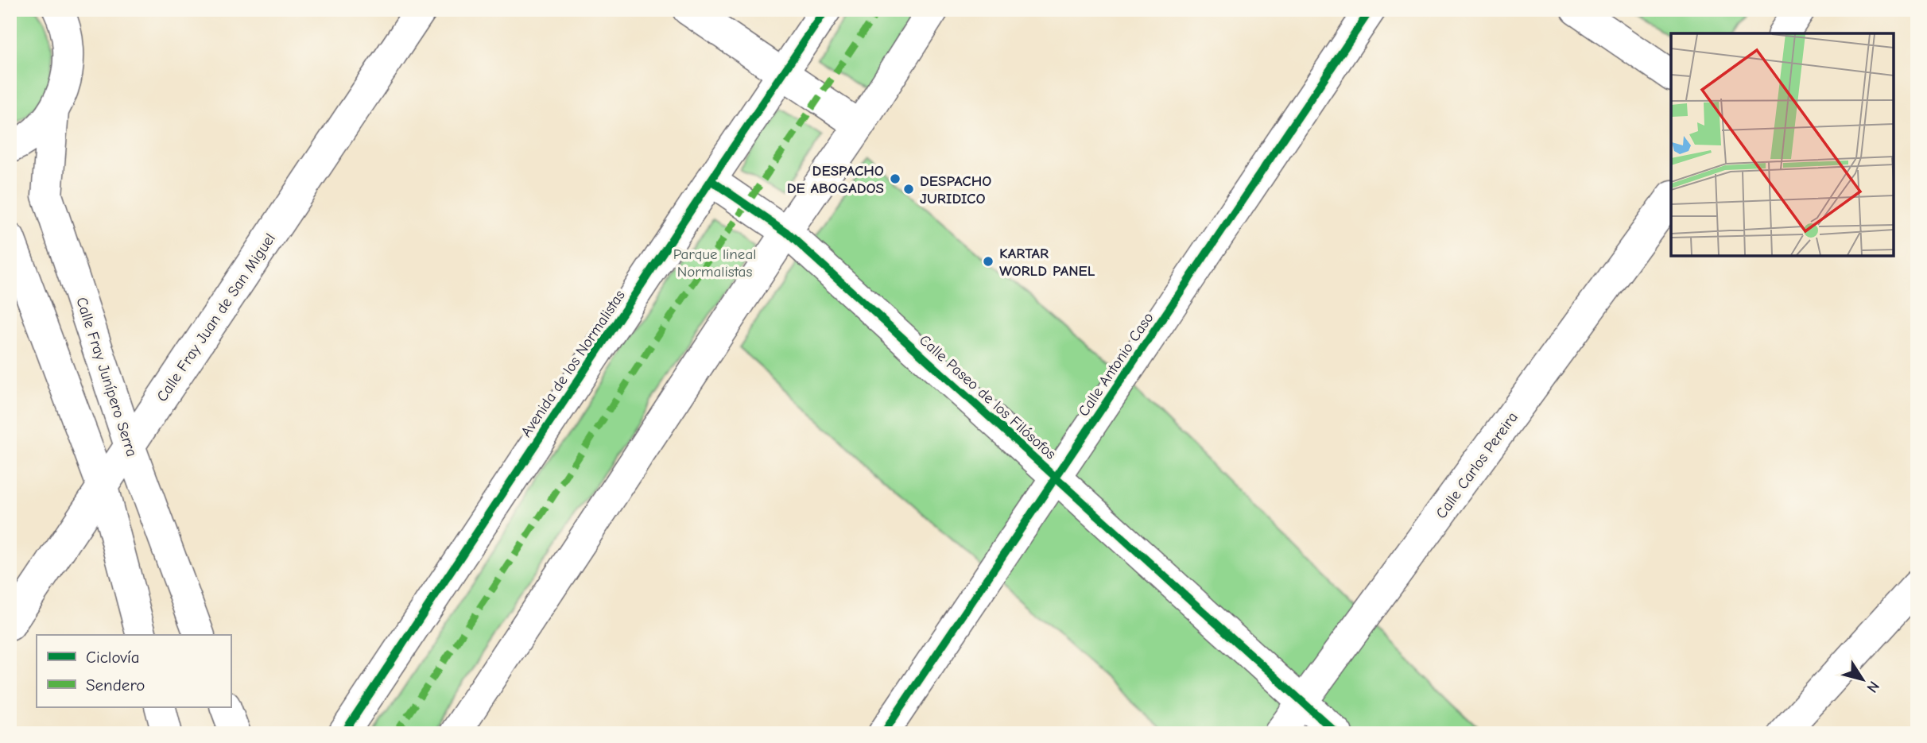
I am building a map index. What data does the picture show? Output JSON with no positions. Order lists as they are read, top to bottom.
{
  "streets": {
    "street": [
      "Calle Fray Juan de San Miguel",
      "Avenida de los Normalistas",
      "Calle Antonio Caso",
      "Calle Fray Junípero Serra",
      "Calle Paseo de los Filósofos",
      "Calle Carlos Pereira"
    ]
  },
  "crossings": [
    ["Calle Fray Juan de San Miguel", "Calle Fray Junípero Serra"],
    ["Avenida de los Normalistas", "Calle Paseo de los Filósofos"],
    ["Calle Antonio Caso", "Calle Paseo de los Filósofos"],
    ["Calle Paseo de los Filósofos", "Calle Carlos Pereira"]
  ],
  "parks": ["Parque lineal Normalistas"],
  "places": ["DESPACHO DE ABOGADOS", "DESPACHO JURIDICO", "KARTAR WORLD PANEL"],
  "legend": ["Ciclovía", "Sendero"],
  "north": "bottom right"
}
